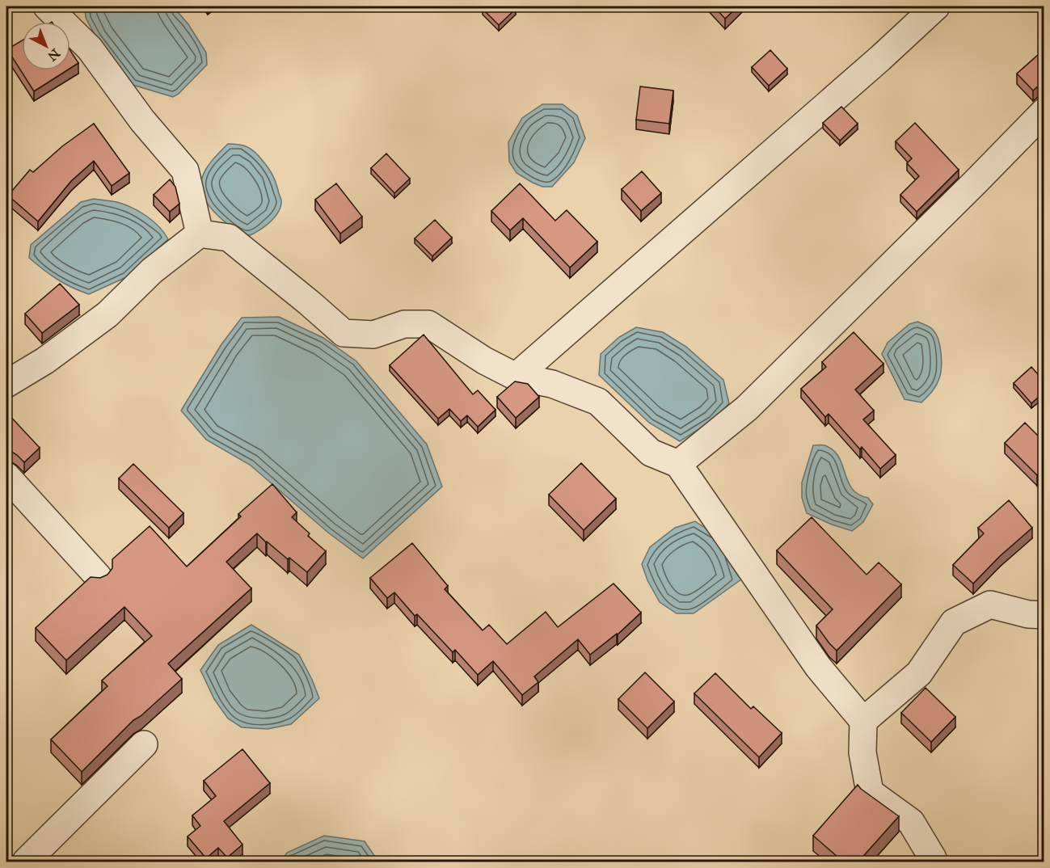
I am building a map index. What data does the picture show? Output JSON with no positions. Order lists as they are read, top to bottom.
{
  "north": "bottom right"
}
